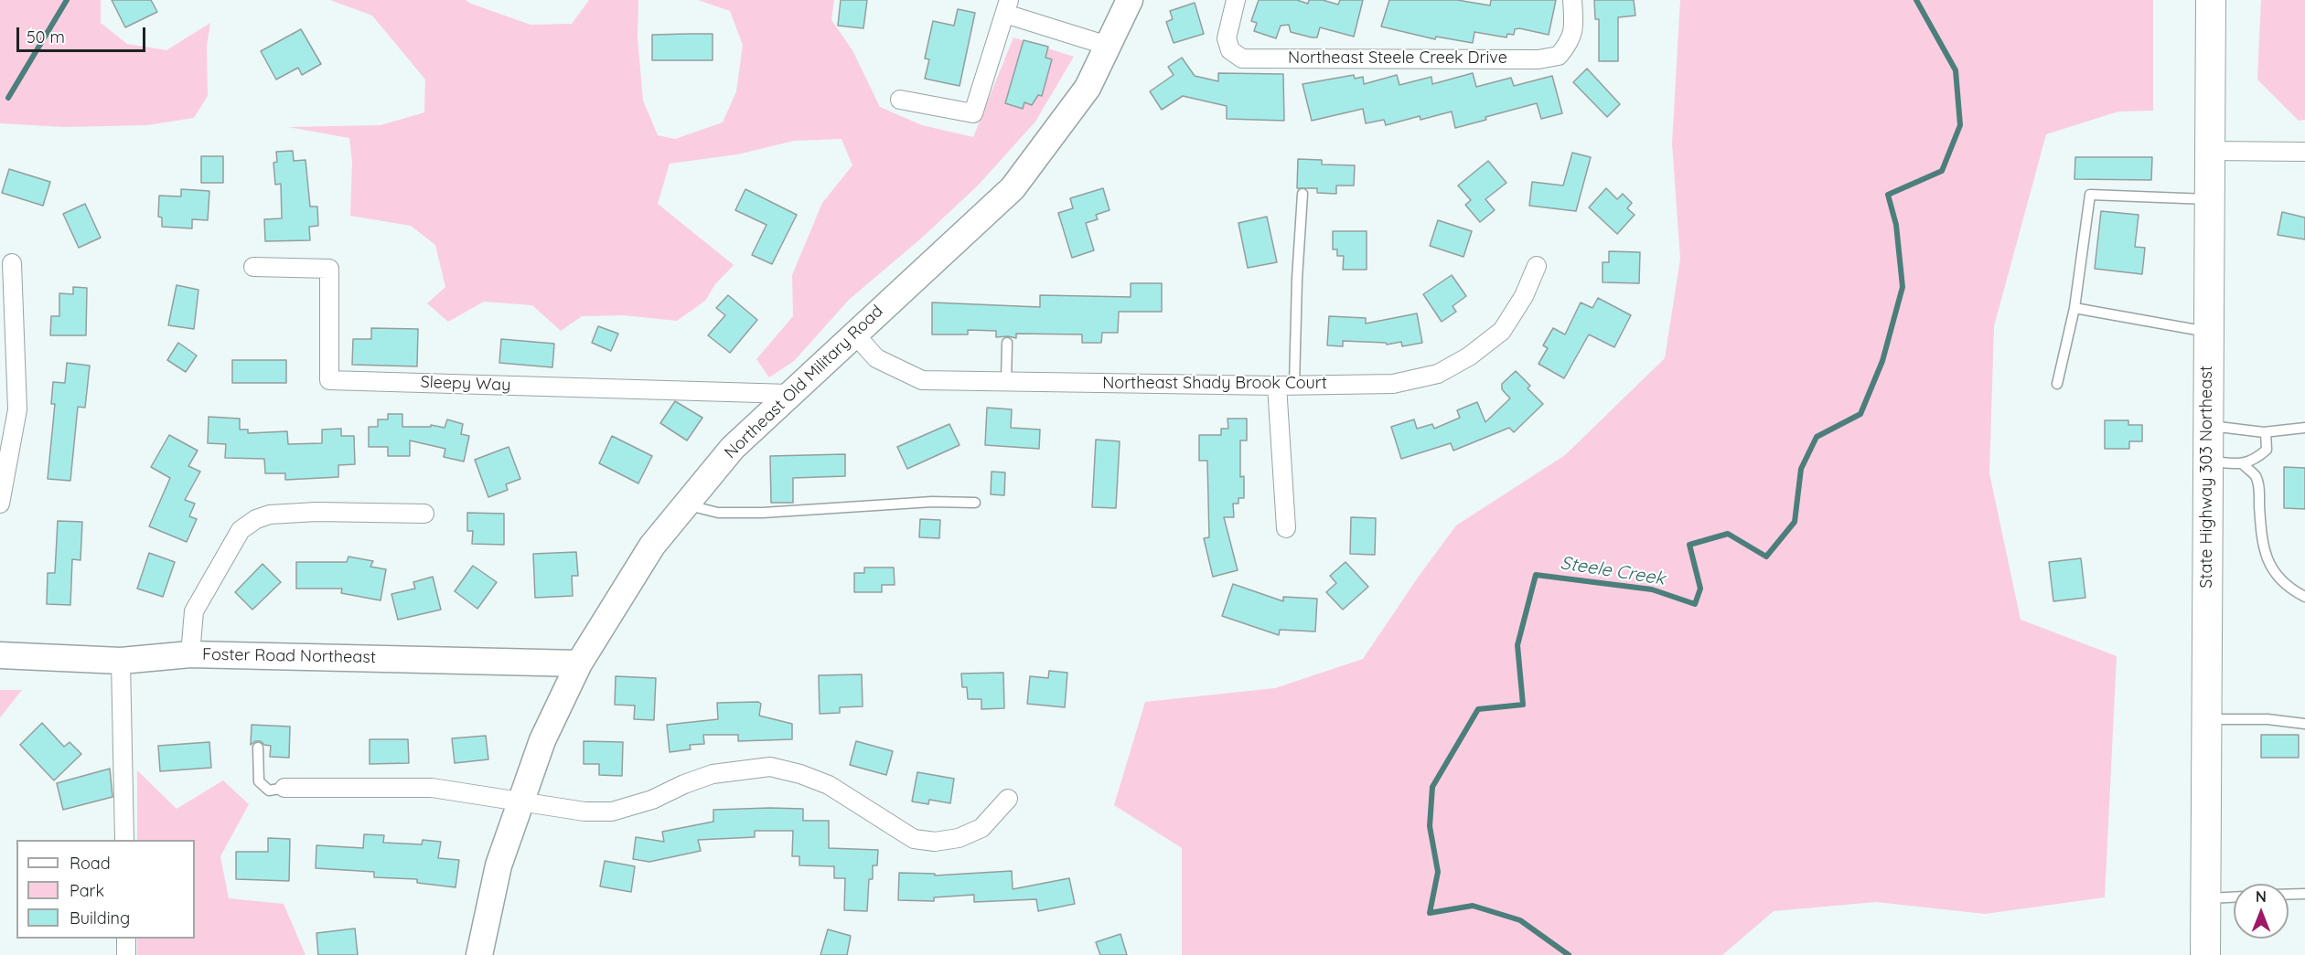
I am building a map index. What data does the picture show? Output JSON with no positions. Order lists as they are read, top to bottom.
{
  "streets": {
    "main road": ["State Highway 303 Northeast"],
    "street": [
      "Northeast Steele Creek Drive",
      "Northeast Old Military Road",
      "Sleepy Way",
      "Northeast Shady Brook Court",
      "Foster Road Northeast"
    ]
  },
  "crossings": [
    ["Northeast Old Military Road", "Sleepy Way"],
    ["Northeast Old Military Road", "Northeast Shady Brook Court"],
    ["Northeast Old Military Road", "Foster Road Northeast"]
  ],
  "water": ["Steele Creek"],
  "legend": ["Road", "Park", "Building"],
  "scale_bar": "50 m",
  "north": "top"
}
